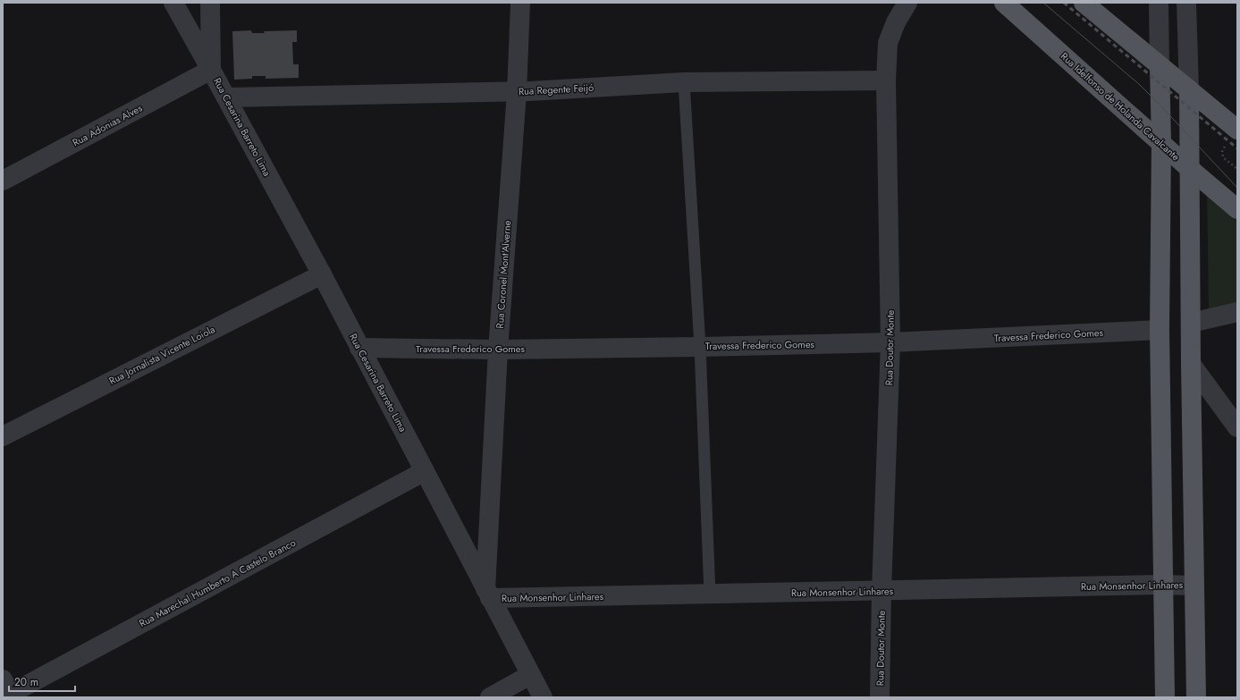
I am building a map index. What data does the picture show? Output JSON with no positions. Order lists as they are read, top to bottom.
{
  "streets": {
    "main road": ["Rua Idelfonso de Holanda Cavalcante"],
    "street": [
      "Rua Regente Feijó",
      "Rua Adonias Alves",
      "Rua Cesarina Barreto Lima",
      "Rua Coronel Mont'Alverne",
      "Travessa Frederico Gomes",
      "Rua Doutor Monte",
      "Rua Jornalista Vicente Loiola",
      "Rua Marechal Humberto A Castelo Branco",
      "Rua Monsenhor Linhares"
    ]
  },
  "crossings": [
    ["Rua Regente Feijó", "Rua Cesarina Barreto Lima"],
    ["Rua Regente Feijó", "Rua Coronel Mont'Alverne"],
    ["Rua Regente Feijó", "Rua Doutor Monte"],
    ["Rua Adonias Alves", "Rua Cesarina Barreto Lima"],
    ["Rua Cesarina Barreto Lima", "Rua Coronel Mont'Alverne"],
    ["Rua Cesarina Barreto Lima", "Travessa Frederico Gomes"],
    ["Rua Cesarina Barreto Lima", "Rua Jornalista Vicente Loiola"],
    ["Rua Cesarina Barreto Lima", "Rua Marechal Humberto A Castelo Branco"],
    ["Rua Cesarina Barreto Lima", "Rua Monsenhor Linhares"],
    ["Rua Coronel Mont'Alverne", "Travessa Frederico Gomes"],
    ["Rua Coronel Mont'Alverne", "Rua Monsenhor Linhares"],
    ["Travessa Frederico Gomes", "Rua Doutor Monte"],
    ["Rua Doutor Monte", "Rua Monsenhor Linhares"]
  ],
  "scale_bar": "20 m"
}
